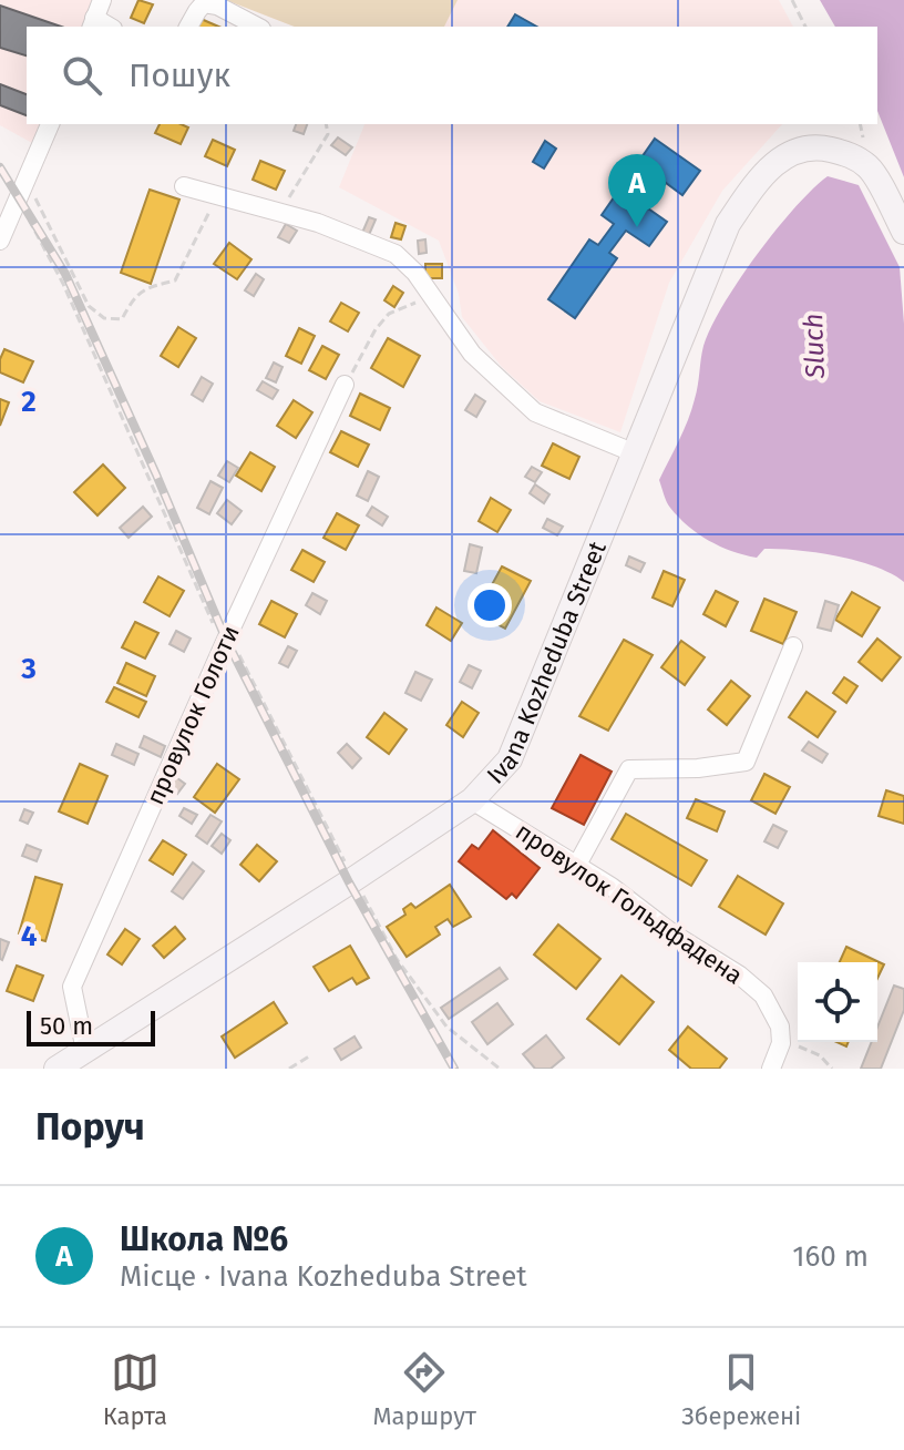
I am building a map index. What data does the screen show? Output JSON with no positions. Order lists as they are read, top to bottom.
{
  "streets": {
    "main road": ["Ivana Kozheduba Street"],
    "street": ["провулок Голоти", "провулок Гольдфадена"]
  },
  "crossings": [
    ["Ivana Kozheduba Street", "провулок Голоти"],
    ["Ivana Kozheduba Street", "провулок Гольдфадена"]
  ],
  "water": ["Sluch"],
  "scale_bar": "50 m",
  "page": {
    "search": "Пошук",
    "pins": "A",
    "scale": "50 m",
    "heading": "Поруч",
    "list": [
      {
        "mark": "A",
        "name": "Школа №6",
        "note": "Місце · Ivana Kozheduba Street",
        "value": "160 m"
      }
    ],
    "nav": ["Карта", "Маршрут", "Збережені"]
  },
  "grid": {
    "rows": ["2", "3", "4"]
  }
}
